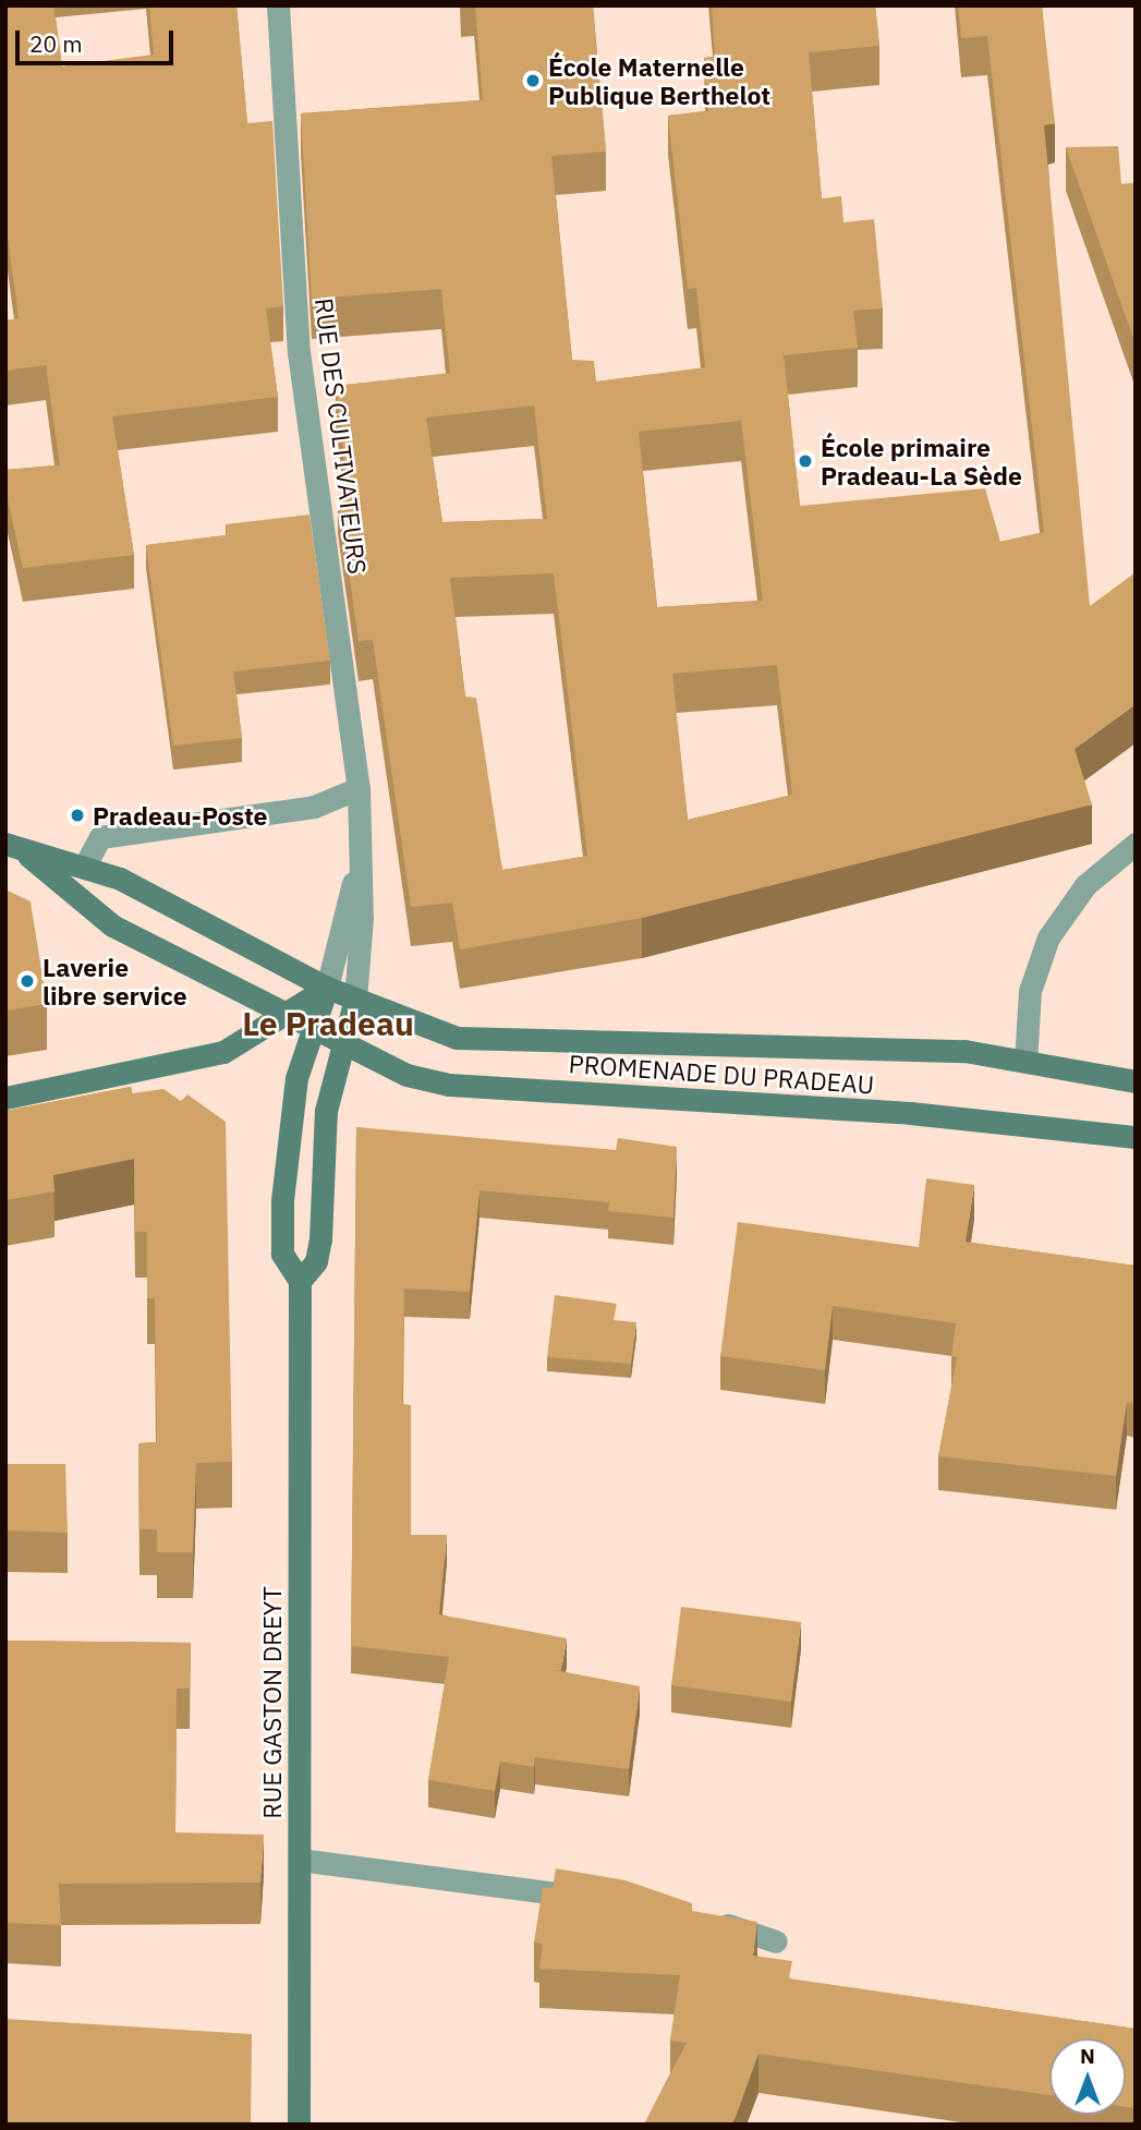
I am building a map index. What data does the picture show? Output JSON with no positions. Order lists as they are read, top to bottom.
{
  "streets": {
    "street": ["RUE DES CULTIVATEURS", "PROMENADE DU PRADEAU", "RUE GASTON DREYT"]
  },
  "crossings": [
    ["RUE DES CULTIVATEURS", "PROMENADE DU PRADEAU"],
    ["RUE DES CULTIVATEURS", "RUE GASTON DREYT"],
    ["PROMENADE DU PRADEAU", "RUE GASTON DREYT"]
  ],
  "districts": ["Le Pradeau"],
  "places": [
    "École Maternelle Publique Berthelot",
    "École primaire Pradeau-La Sède",
    "Pradeau-Poste",
    "Laverie libre service"
  ],
  "scale_bar": "20 m",
  "north": "top"
}
